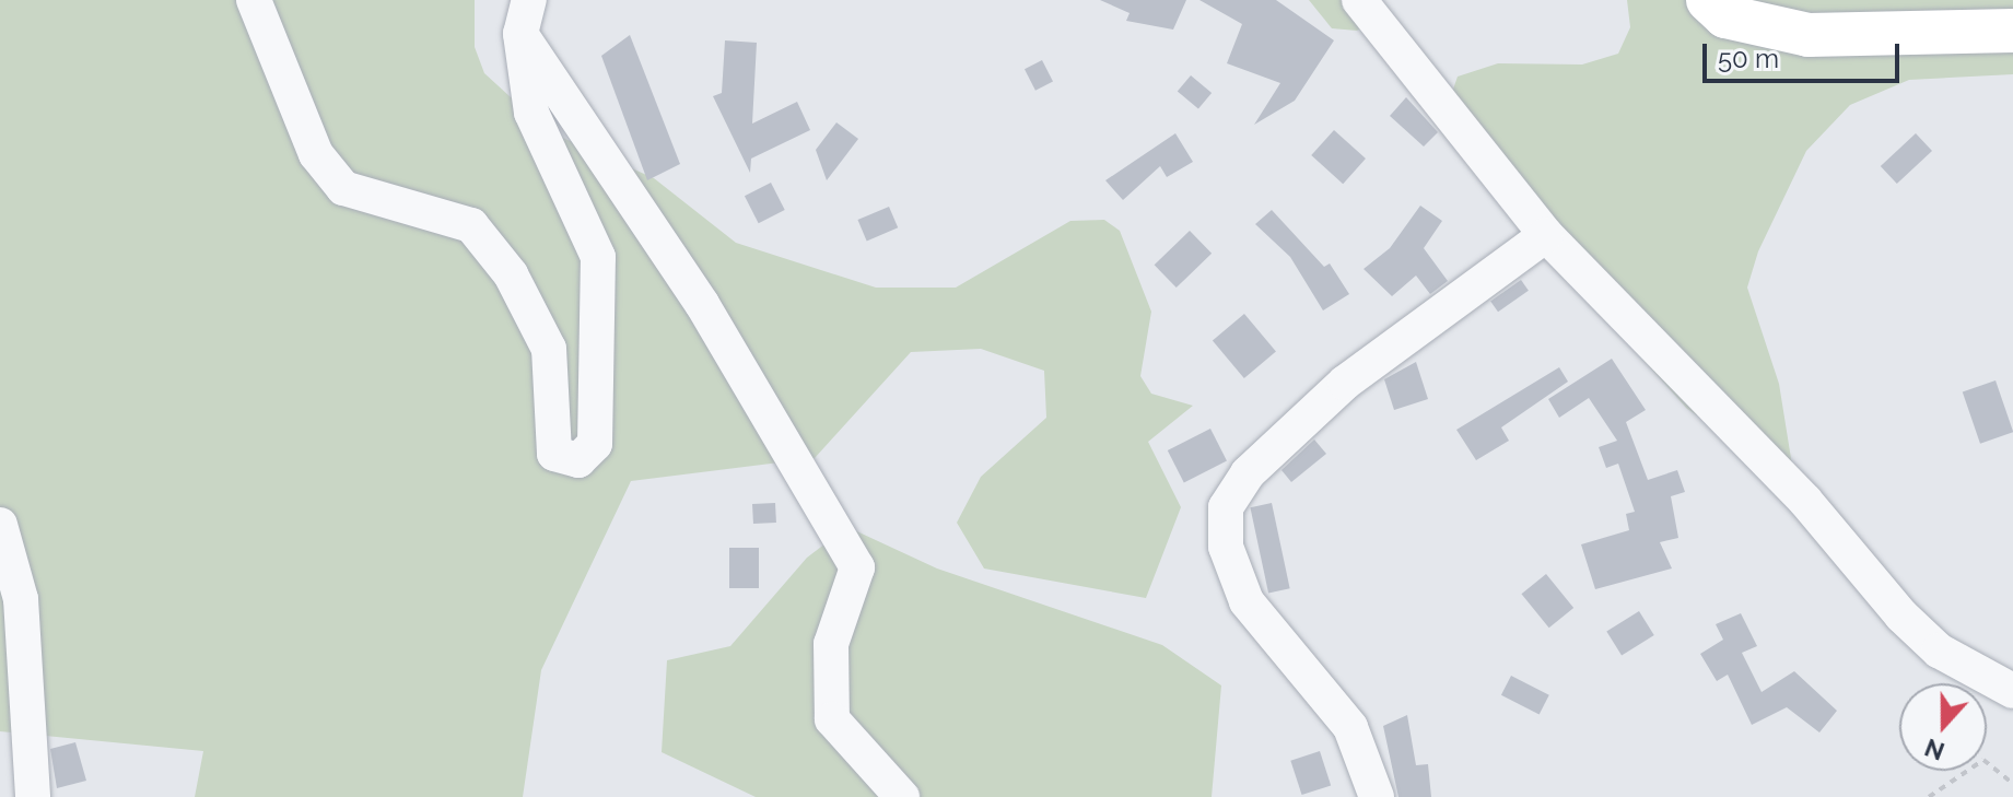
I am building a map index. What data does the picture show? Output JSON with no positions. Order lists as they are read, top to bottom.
{
  "scale_bar": "50 m",
  "north": "bottom"
}
